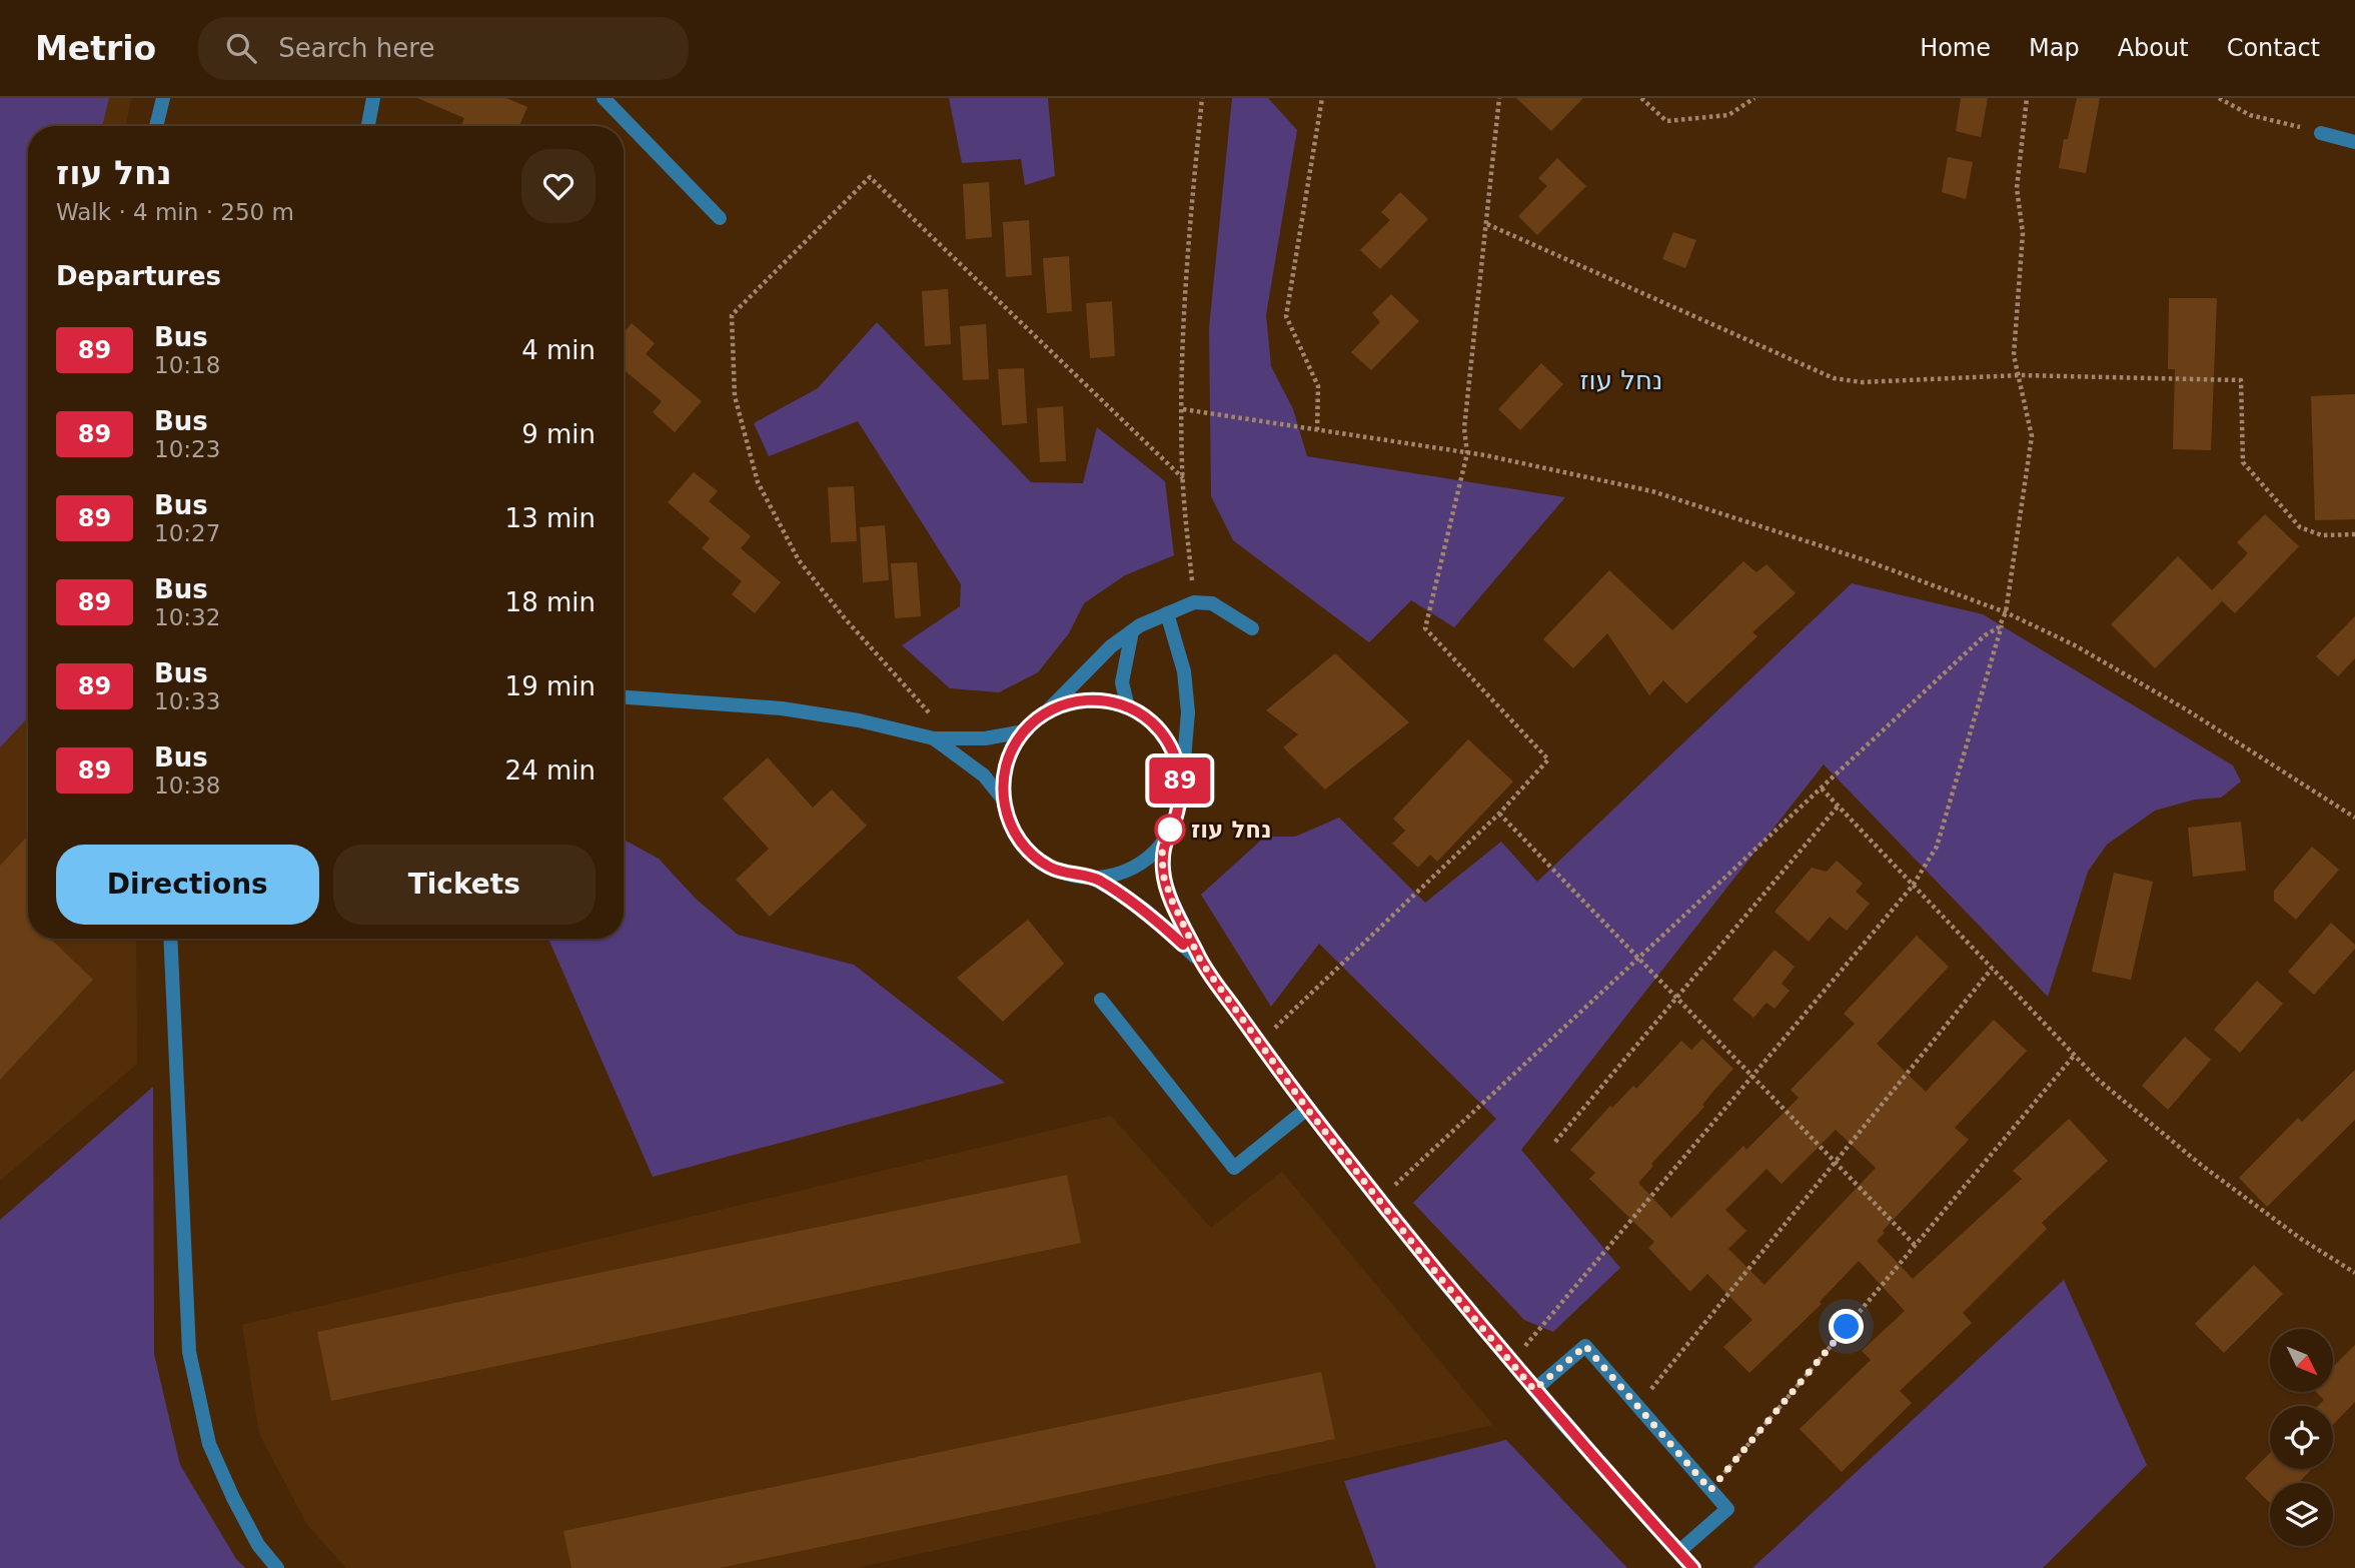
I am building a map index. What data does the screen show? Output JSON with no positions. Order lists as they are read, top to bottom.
{
  "districts": ["נחל עוז"],
  "places": ["נחל עוז"],
  "lines": ["bus line 89"],
  "north": "bottom right",
  "page": {
    "header": "Metrio",
    "search": "Search here",
    "nav": [
      "Home",
      "Map",
      "About",
      "Contact"
    ],
    "on_map": "89",
    "heading": [
      ["נחל עוז", "Walk · 4 min · 250 m"],
      "Departures"
    ],
    "list": [
      {
        "mark": "89",
        "name": "Bus",
        "note": "10:18",
        "value": "4 min"
      },
      {
        "mark": "89",
        "name": "Bus",
        "note": "10:23",
        "value": "9 min"
      },
      {
        "mark": "89",
        "name": "Bus",
        "note": "10:27",
        "value": "13 min"
      },
      {
        "mark": "89",
        "name": "Bus",
        "note": "10:32",
        "value": "18 min"
      },
      {
        "mark": "89",
        "name": "Bus",
        "note": "10:33",
        "value": "19 min"
      },
      {
        "mark": "89",
        "name": "Bus",
        "note": "10:38",
        "value": "24 min"
      }
    ],
    "buttons": ["Directions", "Tickets"]
  }
}
